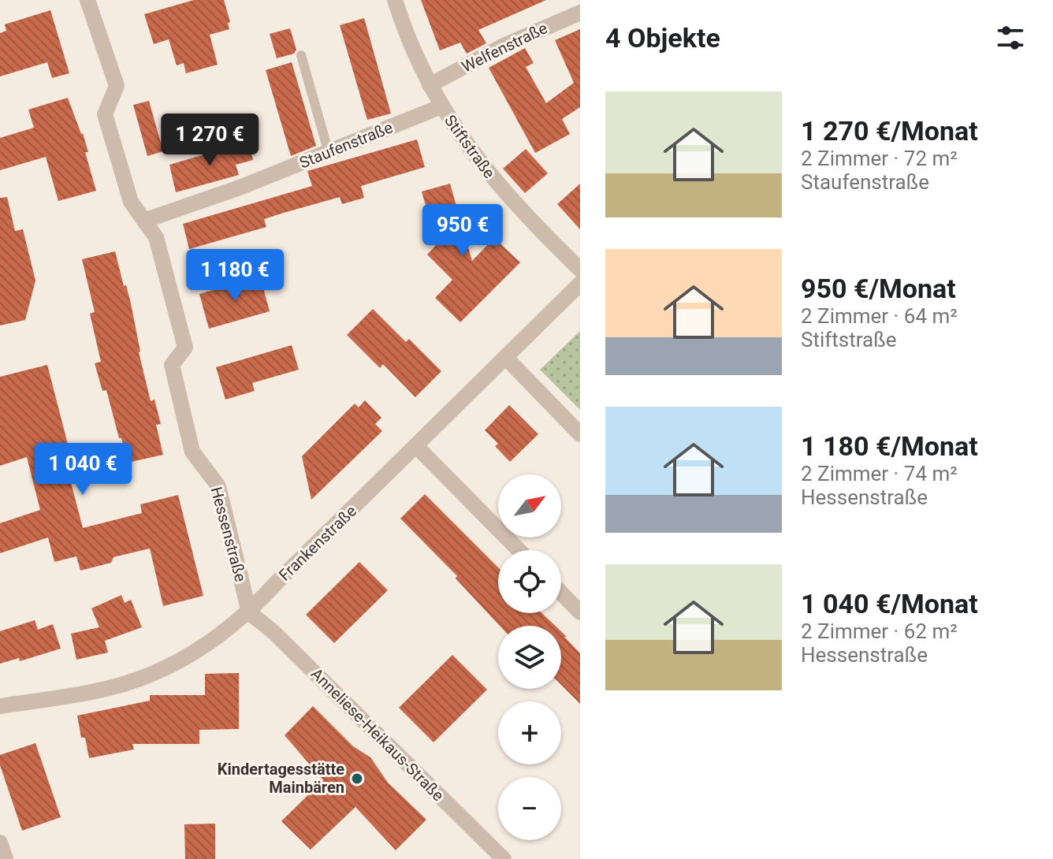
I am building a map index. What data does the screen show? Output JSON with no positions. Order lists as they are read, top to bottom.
{
  "streets": {
    "street": [
      "Welfenstraße",
      "Staufenstraße",
      "Stiftstraße",
      "Hessenstraße",
      "Frankenstraße",
      "Anneliese-Heikaus-Straße"
    ]
  },
  "crossings": [
    ["Welfenstraße", "Stiftstraße"],
    ["Staufenstraße", "Stiftstraße"],
    ["Staufenstraße", "Hessenstraße"],
    ["Hessenstraße", "Frankenstraße"],
    ["Hessenstraße", "Anneliese-Heikaus-Straße"],
    ["Frankenstraße", "Anneliese-Heikaus-Straße"]
  ],
  "places": ["Kindertagesstätte Mainbären"],
  "north": "top right",
  "page": {
    "heading": "4 Objekte",
    "list": [
      {
        "name": "1 270 €/Monat",
        "note": "2 Zimmer · 72 m² · Staufenstraße"
      },
      {
        "name": "950 €/Monat",
        "note": "2 Zimmer · 64 m² · Stiftstraße"
      },
      {
        "name": "1 180 €/Monat",
        "note": "2 Zimmer · 74 m² · Hessenstraße"
      },
      {
        "name": "1 040 €/Monat",
        "note": "2 Zimmer · 62 m² · Hessenstraße"
      }
    ],
    "price": [
      "1 270 €",
      "950 €",
      "1 180 €",
      "1 040 €"
    ],
    "map_buttons": ["+", "−"]
  }
}
